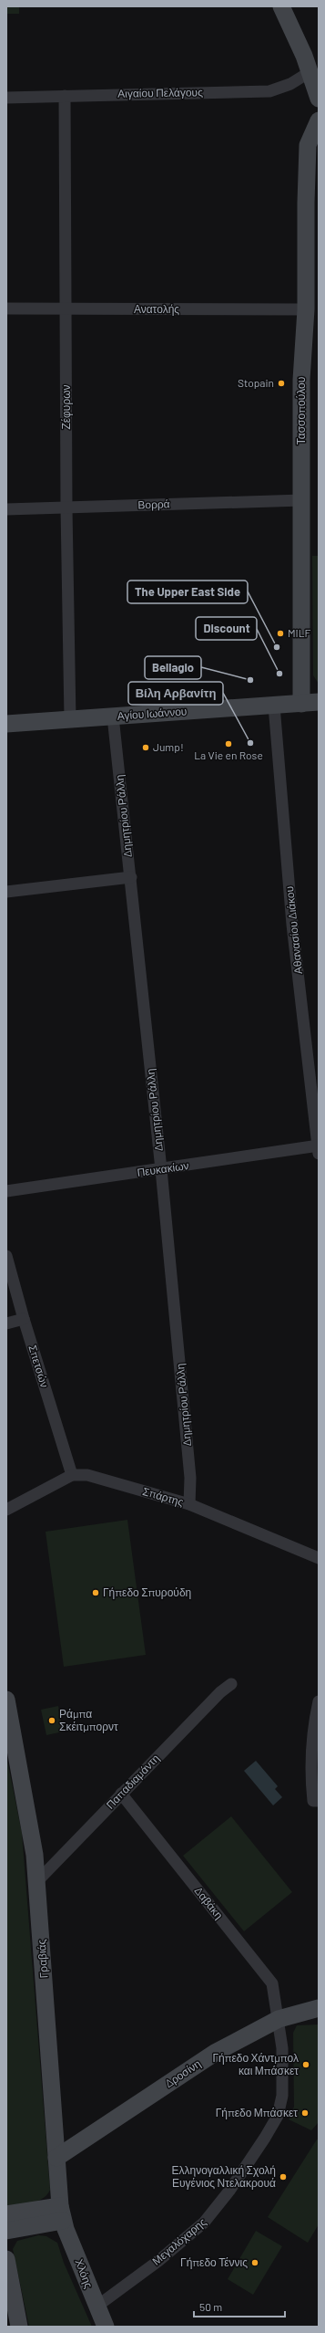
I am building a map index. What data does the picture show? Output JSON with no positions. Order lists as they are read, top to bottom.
{
  "streets": {
    "street": [
      "Αιγαίου Πελάγους",
      "Ανατολής",
      "Ζέφυρων",
      "Τασσοπούλου",
      "Βορρά",
      "Αγίου Ιωάννου",
      "Δημητρίου Ράλλη",
      "Αθανασίου Διάκου",
      "Πευκακίων",
      "Σπετσών",
      "Σπάρτης",
      "Παπαδιαμάντη",
      "Δαβάκη",
      "Γραβιάς",
      "Δροσίνη",
      "Μεγαλόχαρης",
      "Χλόης"
    ]
  },
  "crossings": [
    ["Αιγαίου Πελάγους", "Ζέφυρων"],
    ["Ανατολής", "Ζέφυρων"],
    ["Ανατολής", "Τασσοπούλου"],
    ["Ζέφυρων", "Βορρά"],
    ["Ζέφυρων", "Αγίου Ιωάννου"],
    ["Τασσοπούλου", "Βορρά"],
    ["Τασσοπούλου", "Αγίου Ιωάννου"],
    ["Αγίου Ιωάννου", "Δημητρίου Ράλλη"],
    ["Αγίου Ιωάννου", "Αθανασίου Διάκου"],
    ["Δημητρίου Ράλλη", "Πευκακίων"],
    ["Δημητρίου Ράλλη", "Σπάρτης"],
    ["Αθανασίου Διάκου", "Πευκακίων"],
    ["Σπετσών", "Σπάρτης"],
    ["Παπαδιαμάντη", "Δαβάκη"],
    ["Παπαδιαμάντη", "Γραβιάς"],
    ["Δαβάκη", "Δροσίνη"],
    ["Δαβάκη", "Μεγαλόχαρης"],
    ["Γραβιάς", "Δροσίνη"],
    ["Γραβιάς", "Χλόης"],
    ["Δροσίνη", "Μεγαλόχαρης"],
    ["Μεγαλόχαρης", "Χλόης"]
  ],
  "places": [
    "Stopain",
    "MILF",
    "The Upper East Side",
    "Discount",
    "Bellagio",
    "Βίλη Αρβανίτη",
    "La Vie en Rose",
    "Jump!",
    "Γήπεδο Σπυρούδη",
    "Ράμπα Σκέιτμπορντ",
    "Γήπεδο Χάντμπολ και Μπάσκετ",
    "Γήπεδο Μπάσκετ",
    "Ελληνογαλλική Σχολή Ευγένιος Ντελακρουά",
    "Γήπεδο Τέννις"
  ],
  "scale_bar": "50 m"
}
